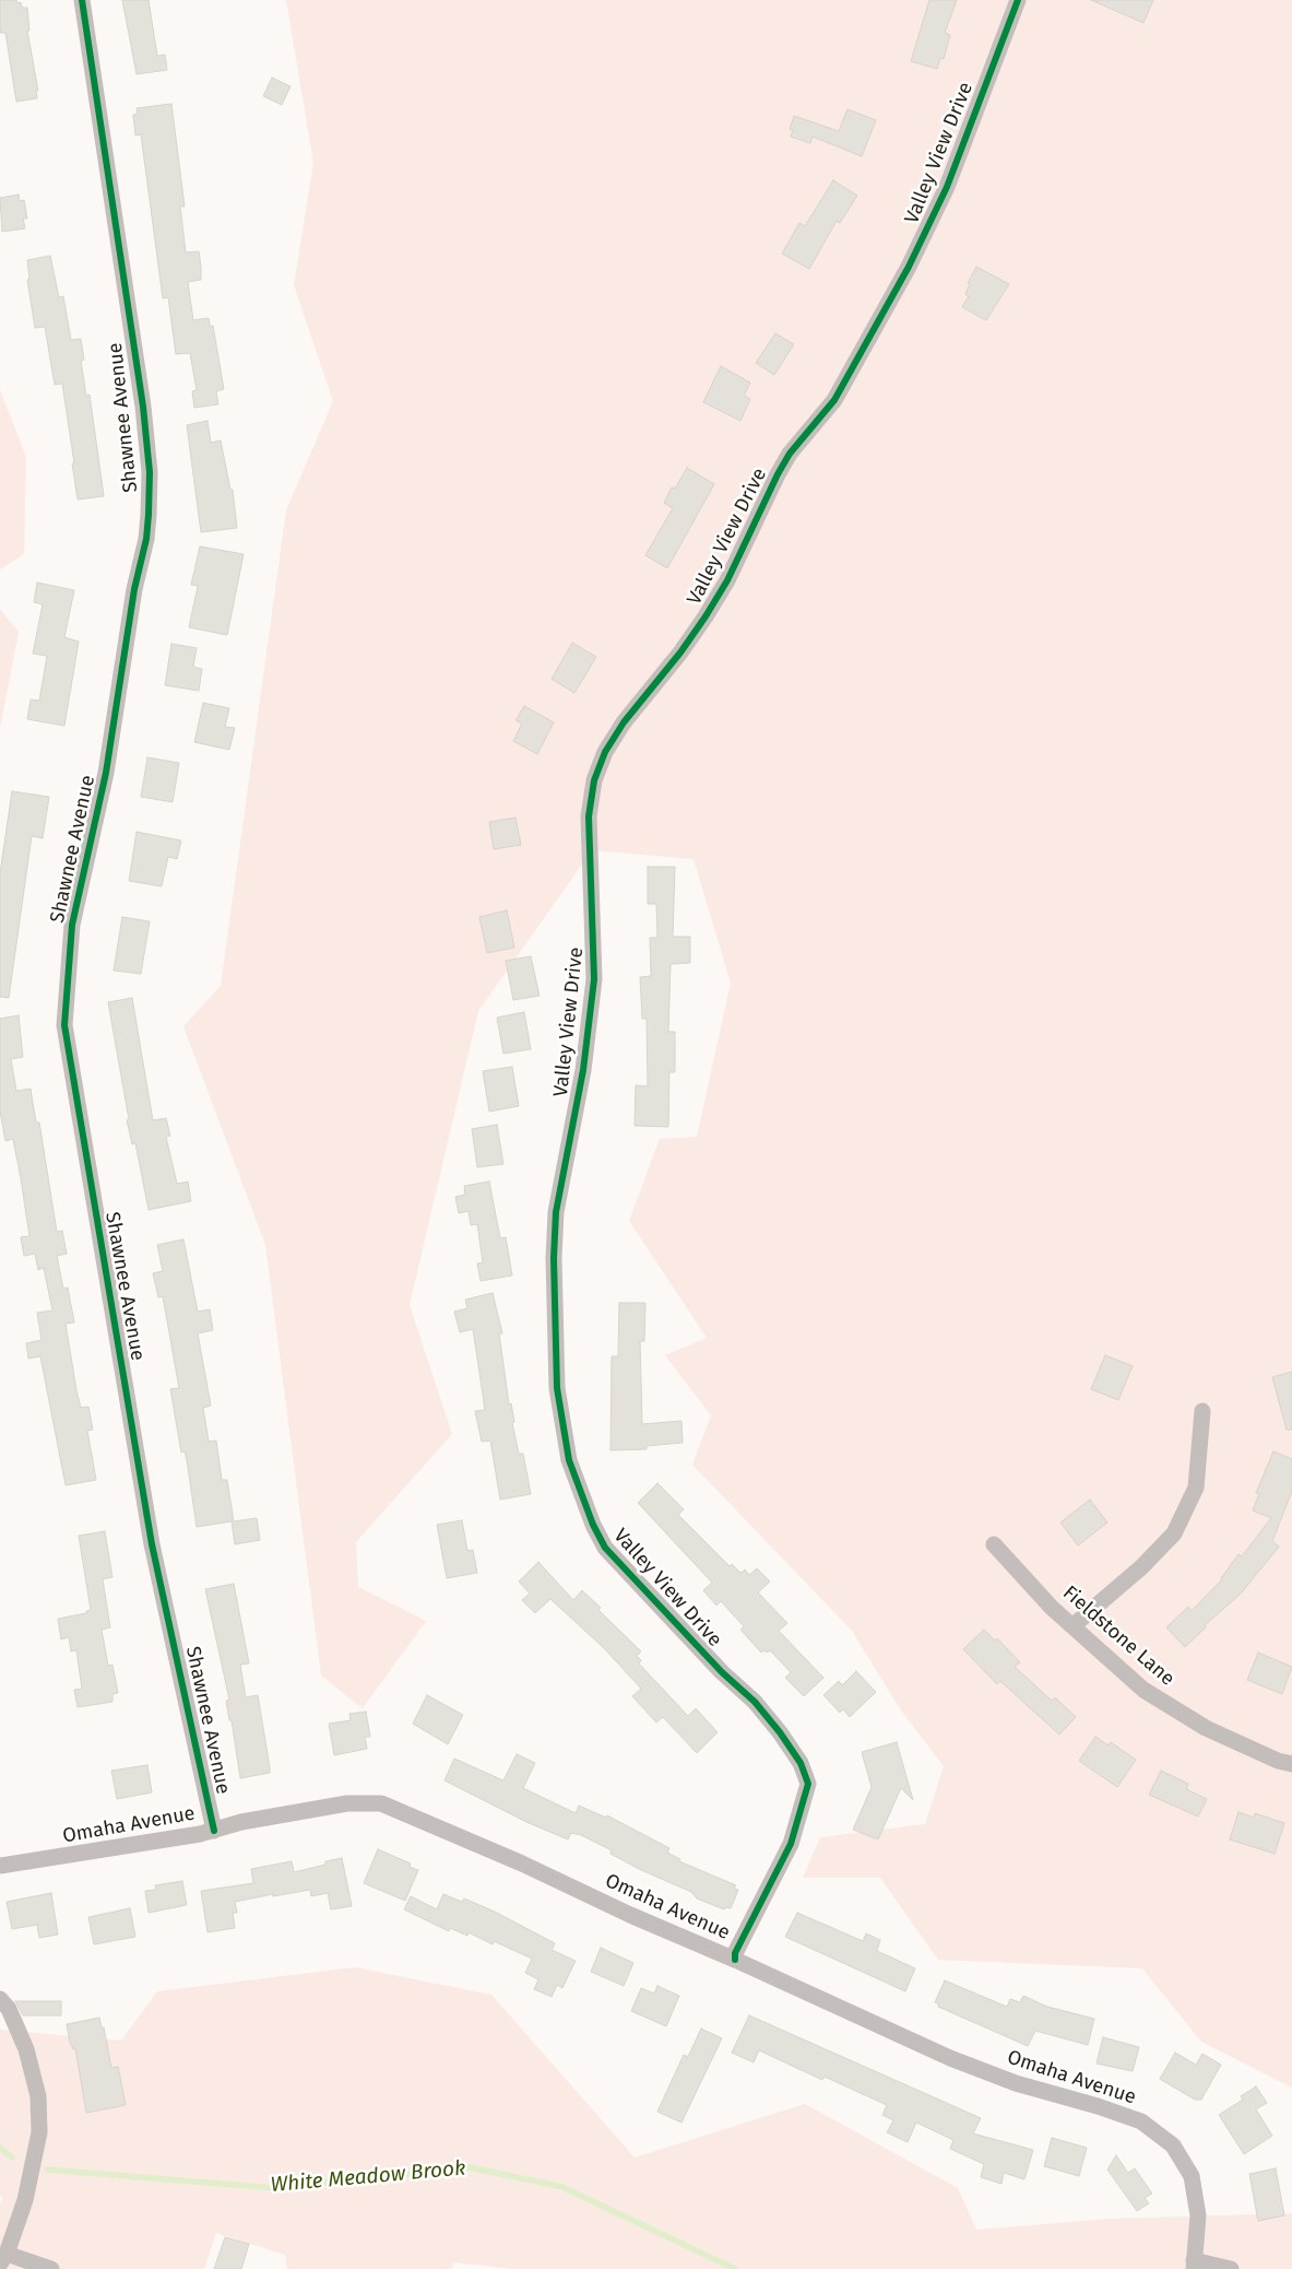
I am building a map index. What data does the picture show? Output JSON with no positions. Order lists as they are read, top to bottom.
{
  "streets": {
    "street": [
      "Valley View Drive",
      "Shawnee Avenue",
      "Fieldstone Lane",
      "Omaha Avenue"
    ]
  },
  "crossings": [
    ["Valley View Drive", "Omaha Avenue"],
    ["Shawnee Avenue", "Omaha Avenue"]
  ],
  "water": ["White Meadow Brook"]
}
